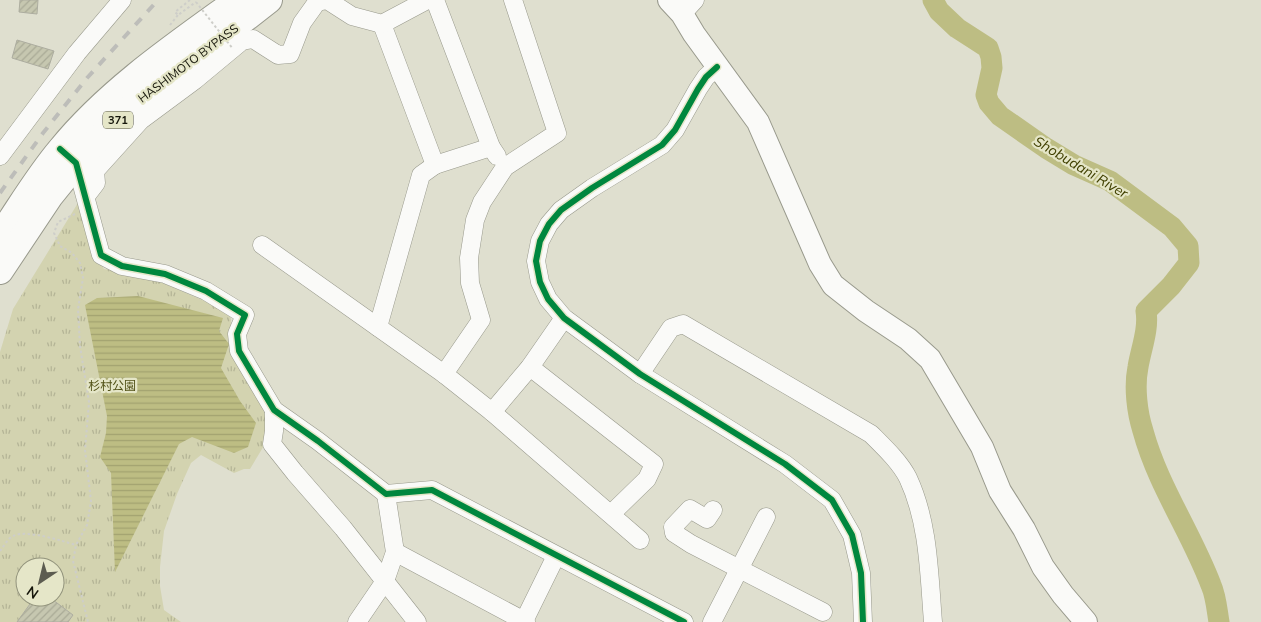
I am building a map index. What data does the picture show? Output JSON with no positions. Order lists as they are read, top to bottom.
{
  "streets": {
    "highway": ["HASHIMOTO BYPASS", "371"]
  },
  "water": ["Shobudani River"],
  "parks": ["杉村公園"],
  "north": "bottom left"
}
